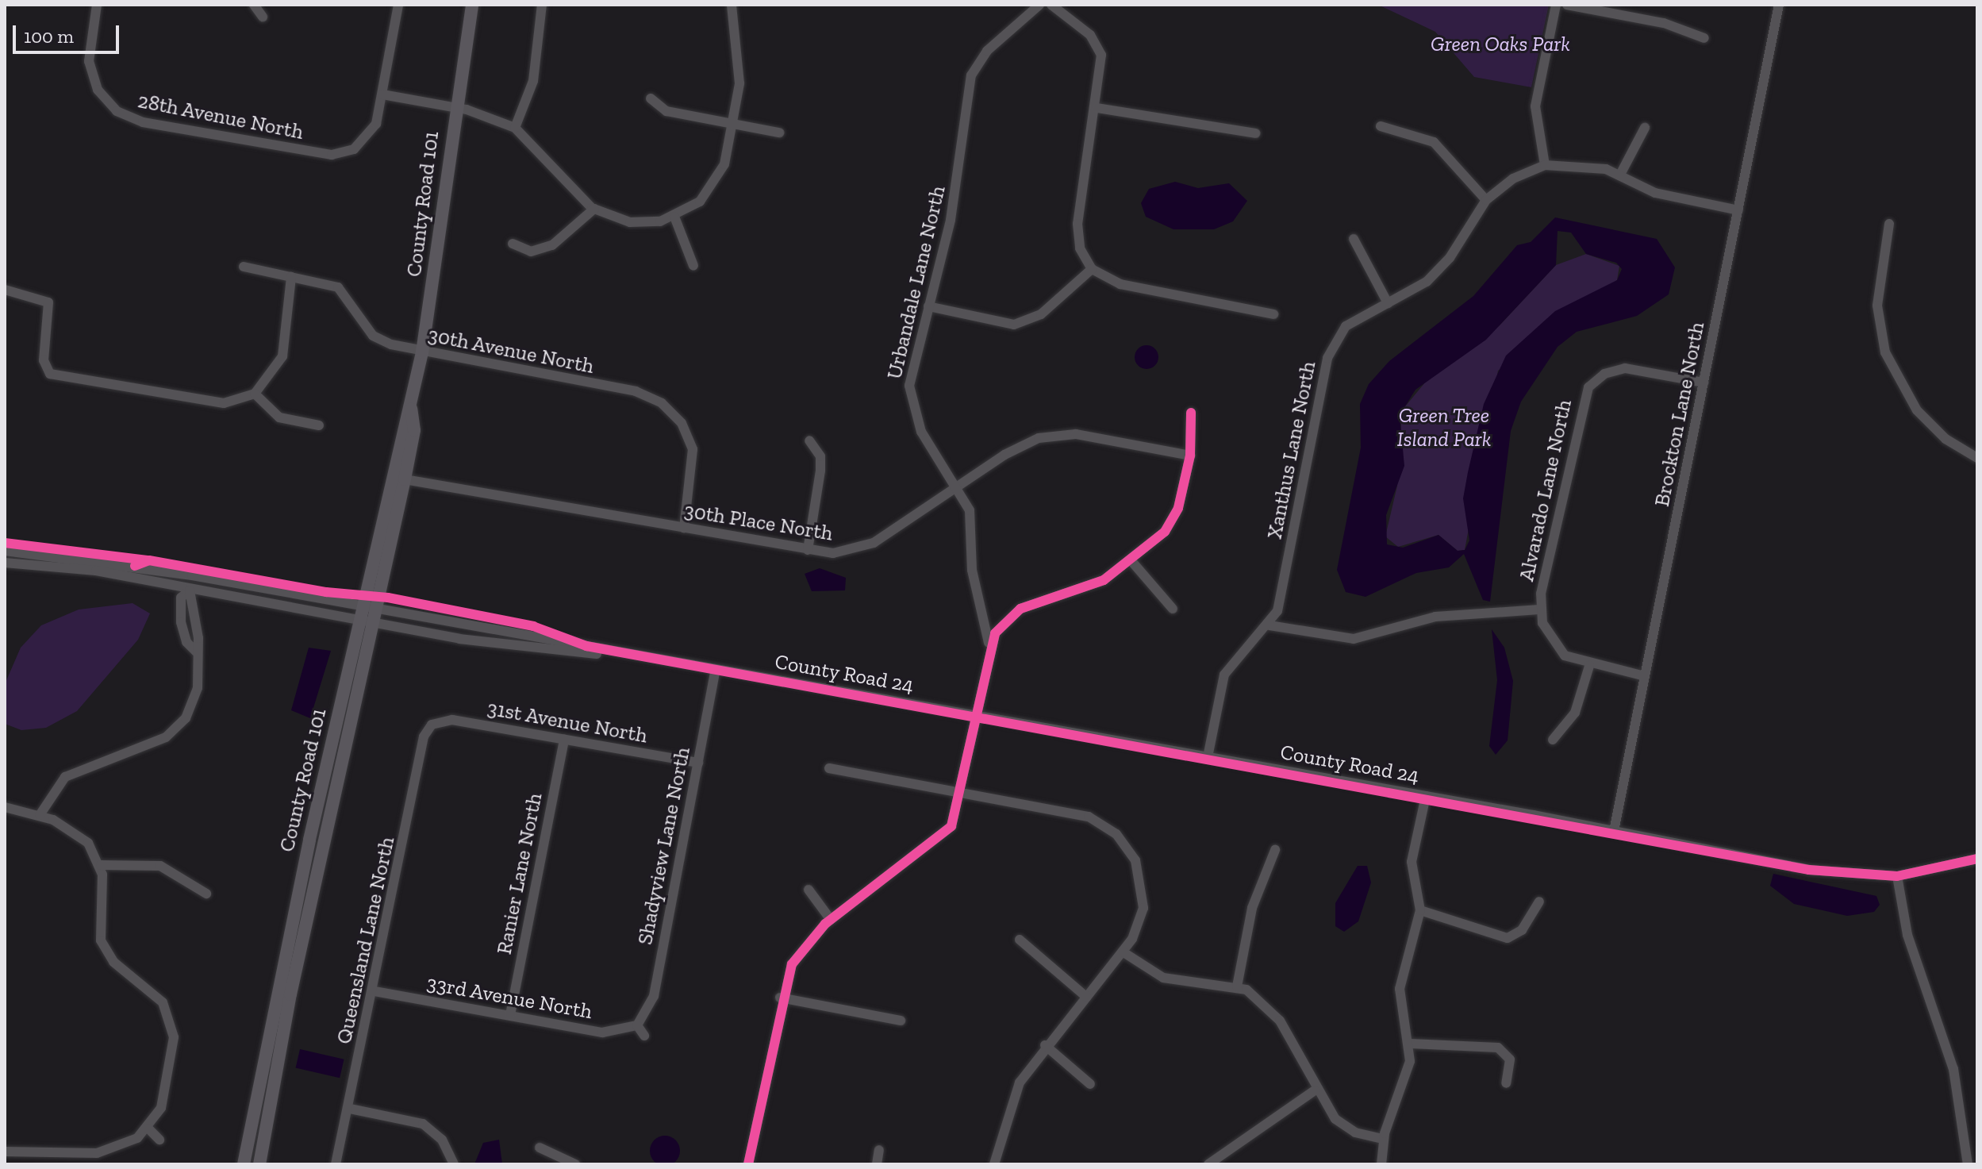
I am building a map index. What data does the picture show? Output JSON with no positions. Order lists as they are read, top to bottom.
{
  "streets": {
    "main road": ["County Road 101"],
    "street": [
      "28th Avenue North",
      "Urbandale Lane North",
      "30th Avenue North",
      "Brockton Lane North",
      "Xanthus Lane North",
      "Alvarado Lane North",
      "30th Place North",
      "County Road 24",
      "31st Avenue North",
      "Shadyview Lane North",
      "Ranier Lane North",
      "Queensland Lane North",
      "33rd Avenue North"
    ]
  },
  "crossings": [
    ["County Road 101", "30th Avenue North"],
    ["County Road 101", "30th Place North"],
    ["County Road 101", "County Road 24"],
    ["Urbandale Lane North", "30th Place North"],
    ["30th Avenue North", "30th Place North"],
    ["Brockton Lane North", "Alvarado Lane North"],
    ["Brockton Lane North", "County Road 24"],
    ["Xanthus Lane North", "County Road 24"],
    ["County Road 24", "Shadyview Lane North"],
    ["31st Avenue North", "Shadyview Lane North"],
    ["31st Avenue North", "Ranier Lane North"],
    ["31st Avenue North", "Queensland Lane North"],
    ["Shadyview Lane North", "33rd Avenue North"],
    ["Ranier Lane North", "33rd Avenue North"],
    ["Queensland Lane North", "33rd Avenue North"]
  ],
  "parks": ["Green Oaks Park", "Green Tree Island Park"],
  "scale_bar": "100 m"
}
